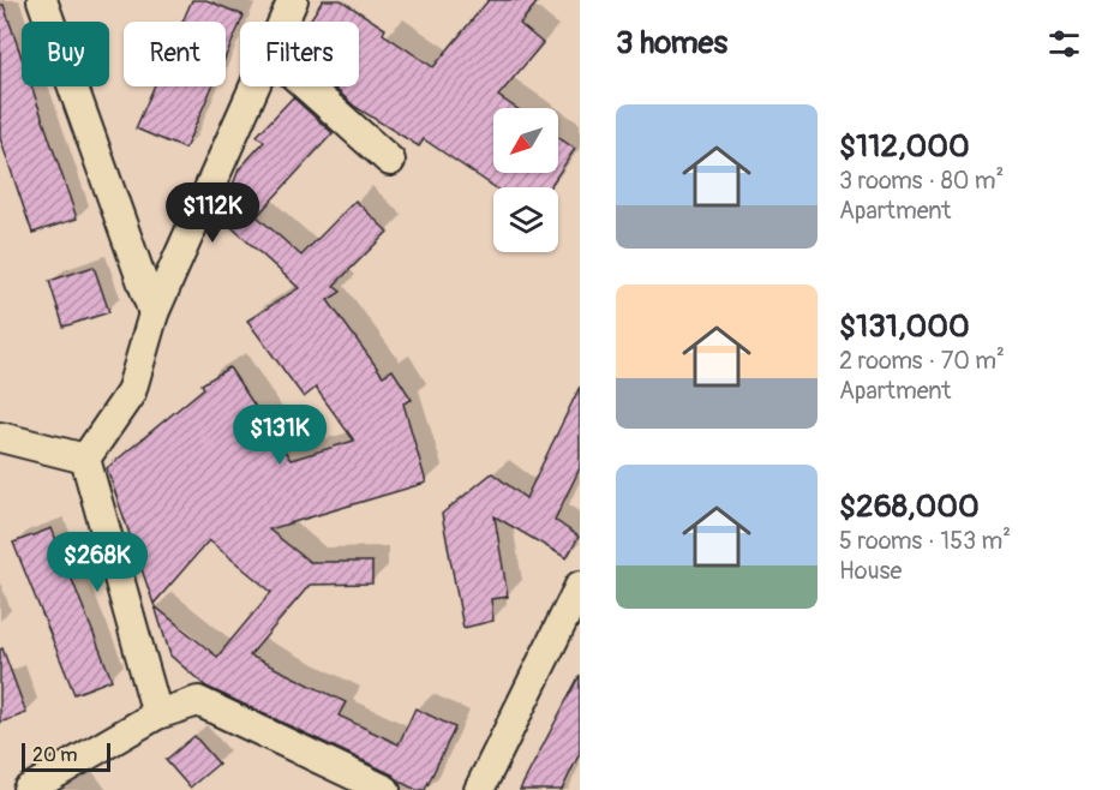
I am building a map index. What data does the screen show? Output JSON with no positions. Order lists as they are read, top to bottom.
{
  "scale_bar": "20 m",
  "north": "bottom left",
  "page": {
    "heading": "3 homes",
    "chip": ["Buy", "Rent", "Filters"],
    "list": [
      {
        "name": "$112,000",
        "note": "3 rooms · 80 m² · Apartment"
      },
      {
        "name": "$131,000",
        "note": "2 rooms · 70 m² · Apartment"
      },
      {
        "name": "$268,000",
        "note": "5 rooms · 153 m² · House"
      }
    ],
    "price": ["$112K", "$131K", "$268K"],
    "scale": "20 m"
  }
}
